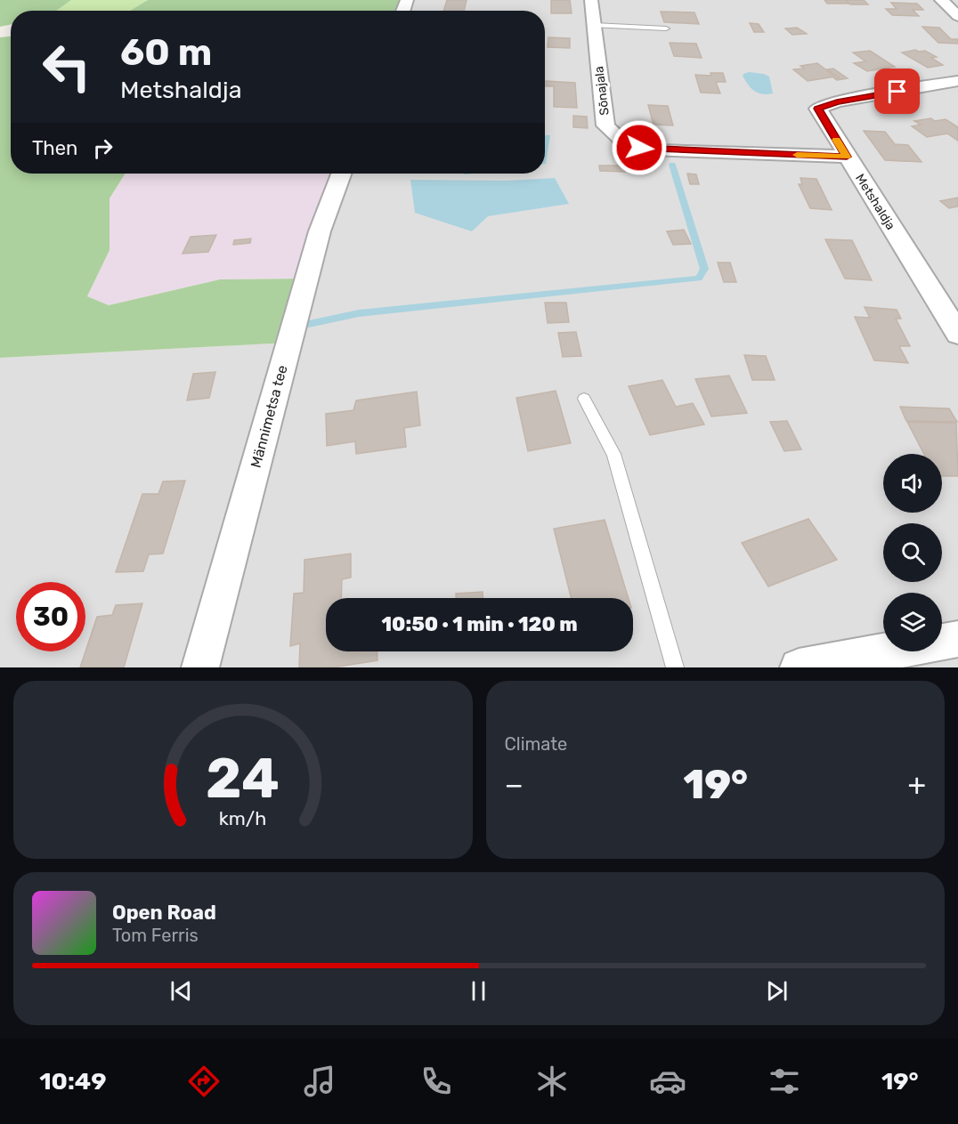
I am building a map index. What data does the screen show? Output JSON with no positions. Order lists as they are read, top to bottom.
{
  "streets": {
    "street": ["Sõnajala", "Metshaldja", "Männimetsa tee"]
  },
  "crossings": [
    ["Sõnajala", "Metshaldja"]
  ],
  "page": {
    "turn": ["60 m", "Metshaldja"],
    "then": "Then",
    "limit": "30",
    "trip": "10:50 · 1 min · 120 m",
    "tile": "Climate",
    "heat": ["−", "19°", "+"],
    "song": ["Open Road", "Tom Ferris"],
    "tabs": ["10:49", "19°"],
    "gauge": ["24", "km/h"]
  }
}
